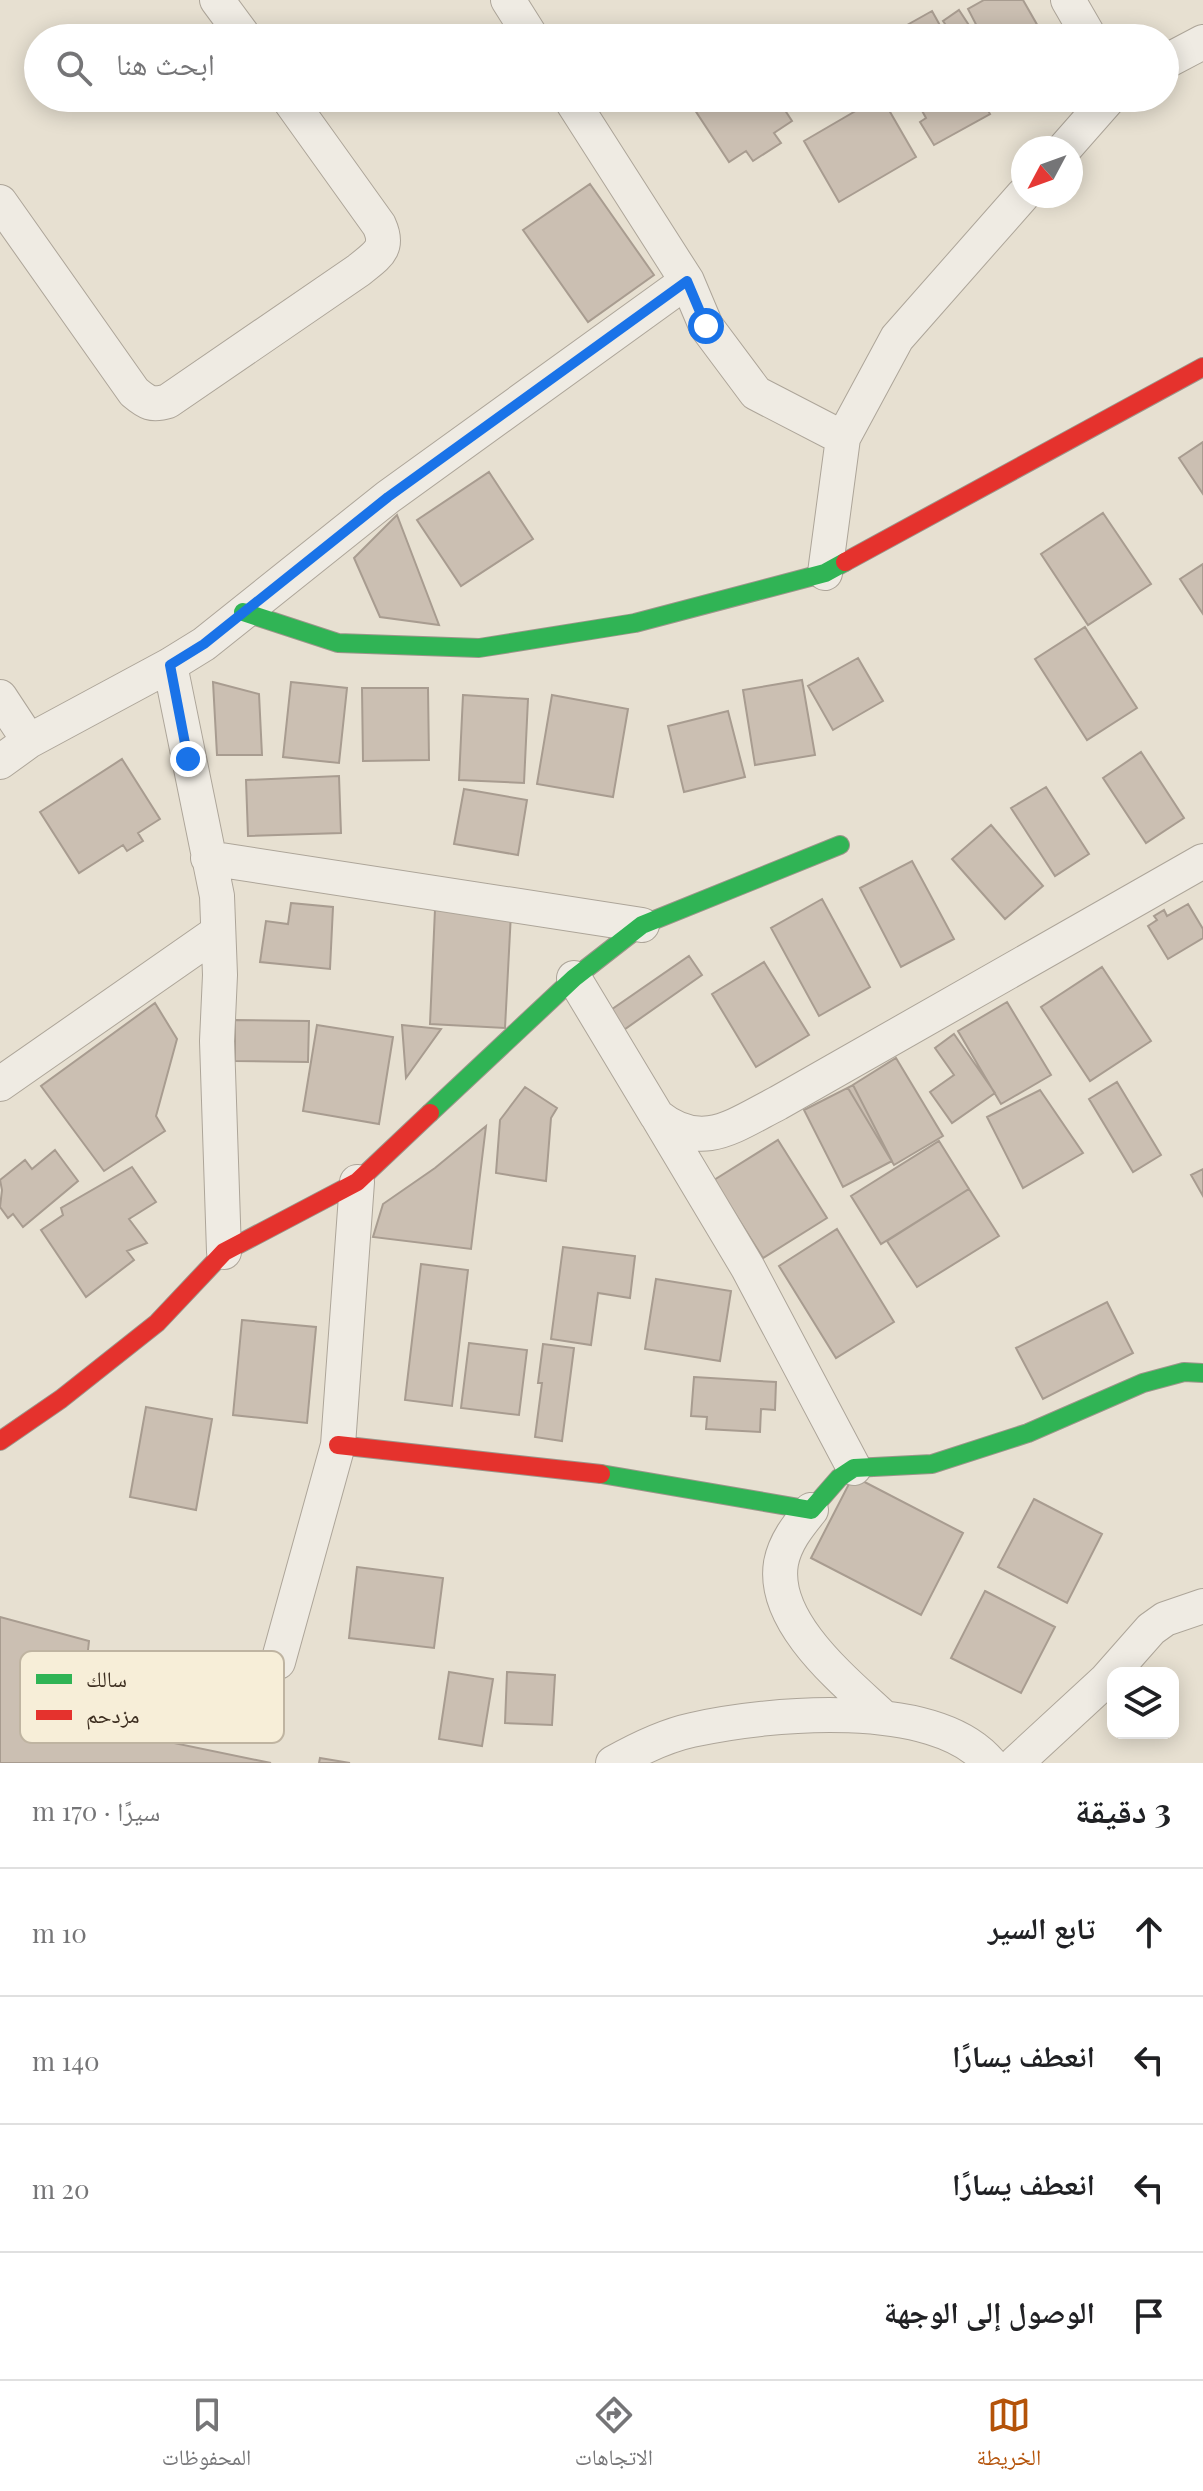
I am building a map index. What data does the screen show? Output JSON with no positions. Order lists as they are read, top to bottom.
{
  "legend": ["سالك", "مزدحم"],
  "north": "bottom left",
  "page": {
    "search": "ابحث هنا",
    "heading": ["3 دقيقة", "سيرًا · 170 m"],
    "list": [
      ["تابع السير", "10 m"],
      ["انعطف يسارًا", "140 m"],
      ["انعطف يسارًا", "20 m"],
      "الوصول إلى الوجهة"
    ],
    "nav": ["الخريطة", "الاتجاهات", "المحفوظات"]
  }
}
